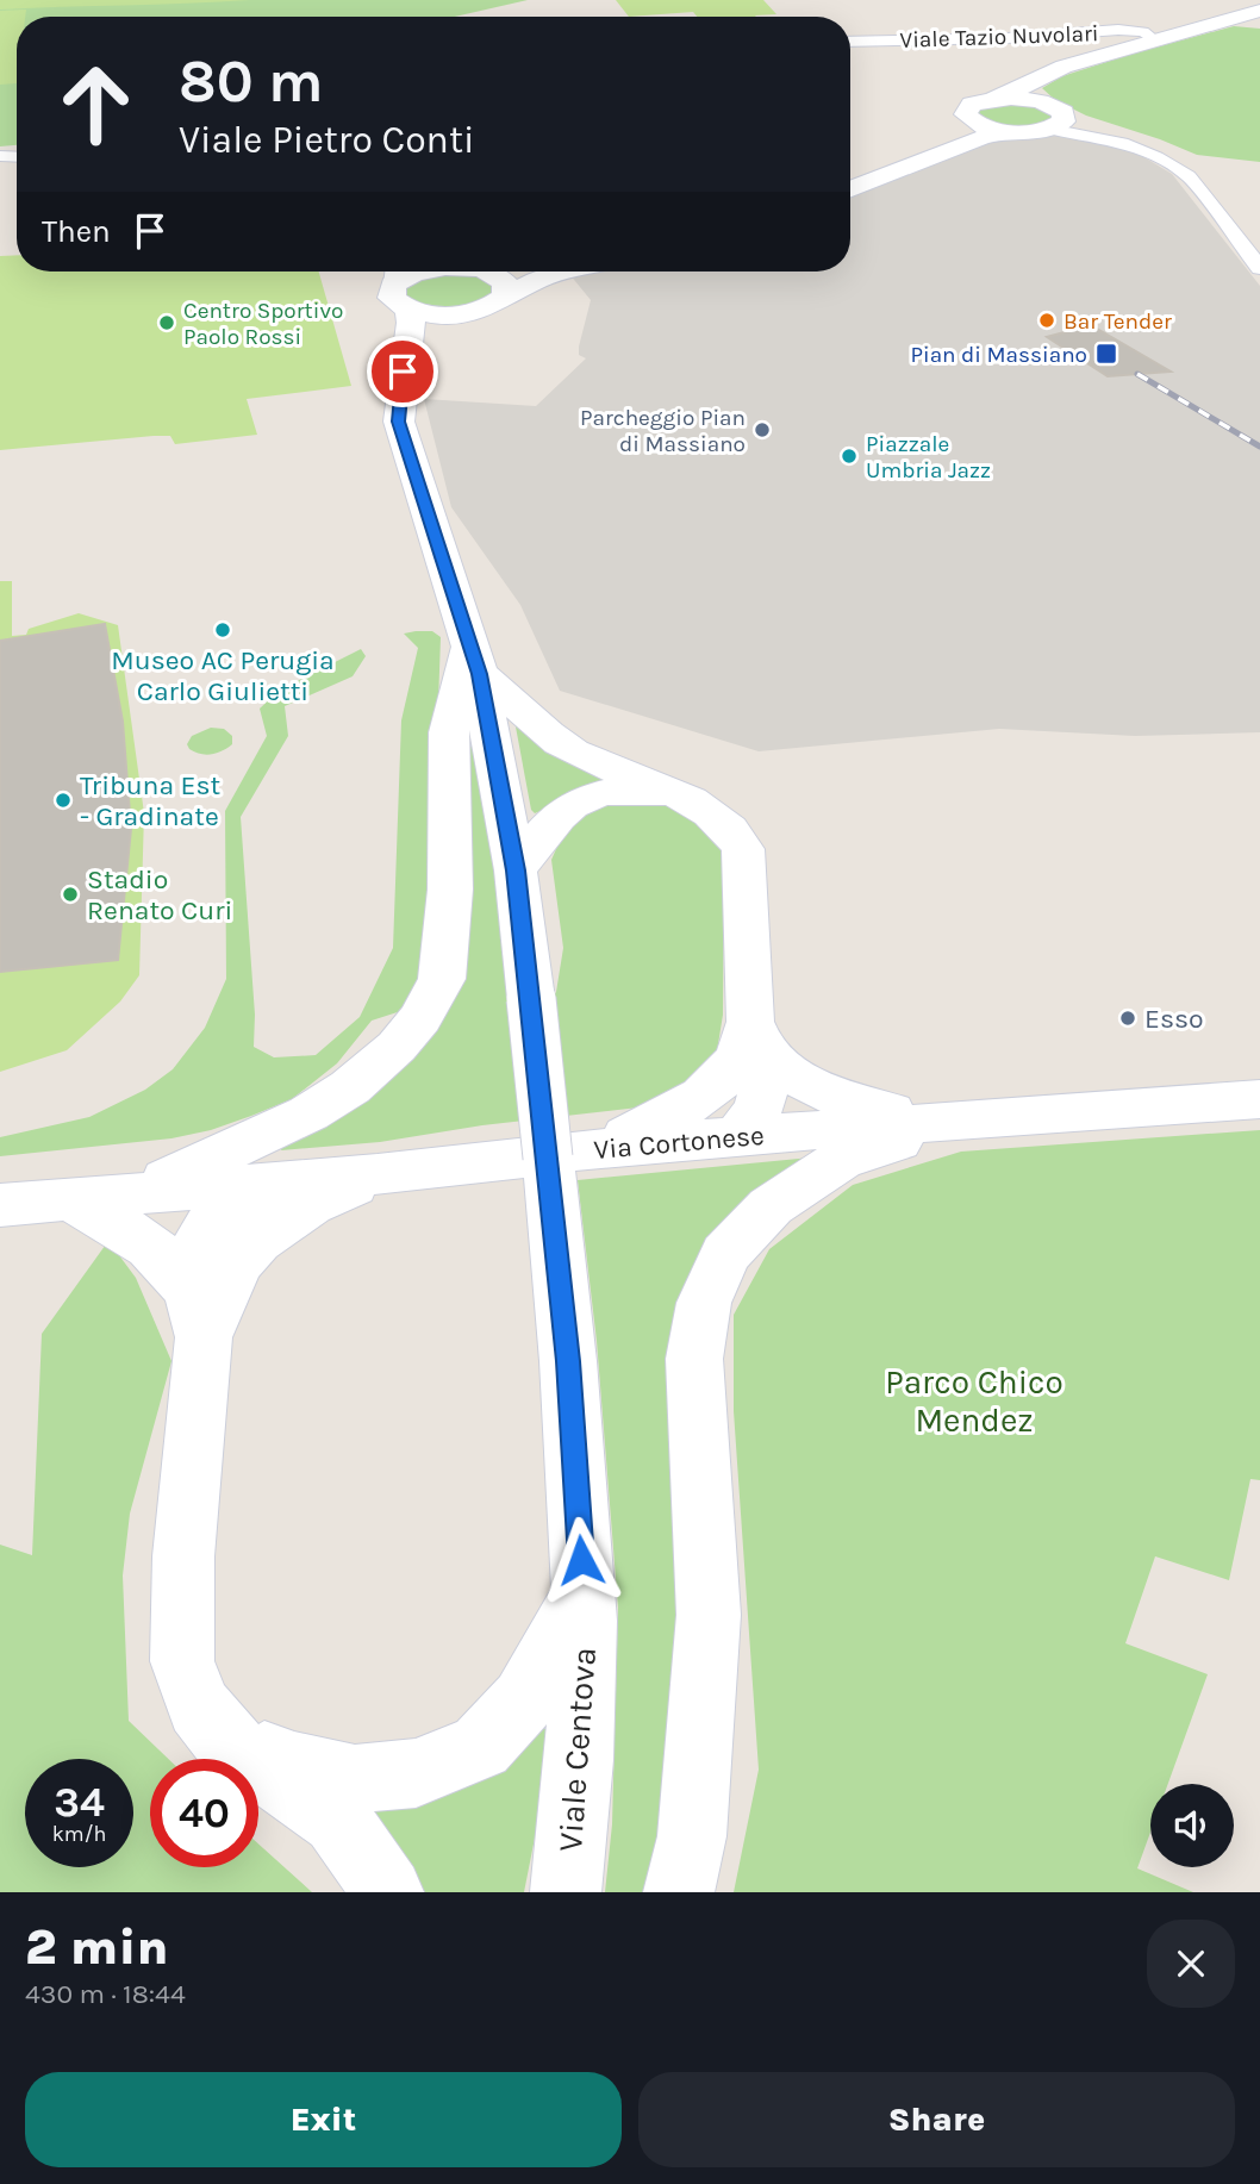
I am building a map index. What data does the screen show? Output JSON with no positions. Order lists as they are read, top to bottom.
{
  "streets": {
    "street": ["Viale Tazio Nuvolari", "Via Cortonese", "Viale Centova"]
  },
  "crossings": [
    ["Via Cortonese", "Viale Centova"]
  ],
  "parks": ["Parco Chico Mendez"],
  "places": {
    "other": [
      "Bar Tender",
      "Centro Sportivo Paolo Rossi",
      "Parcheggio Pian di Massiano",
      "Piazzale Umbria Jazz",
      "Museo AC Perugia Carlo Giulietti",
      "Tribuna Est - Gradinate",
      "Stadio Renato Curi",
      "Esso"
    ],
    "transit": ["Pian di Massiano"]
  },
  "page": {
    "turn": ["80 m", "Viale Pietro Conti"],
    "then": "Then",
    "speed": "34 km/h",
    "limit": "40",
    "heading": ["2 min", "430 m · 18:44"],
    "buttons": ["Exit", "Share"]
  }
}
